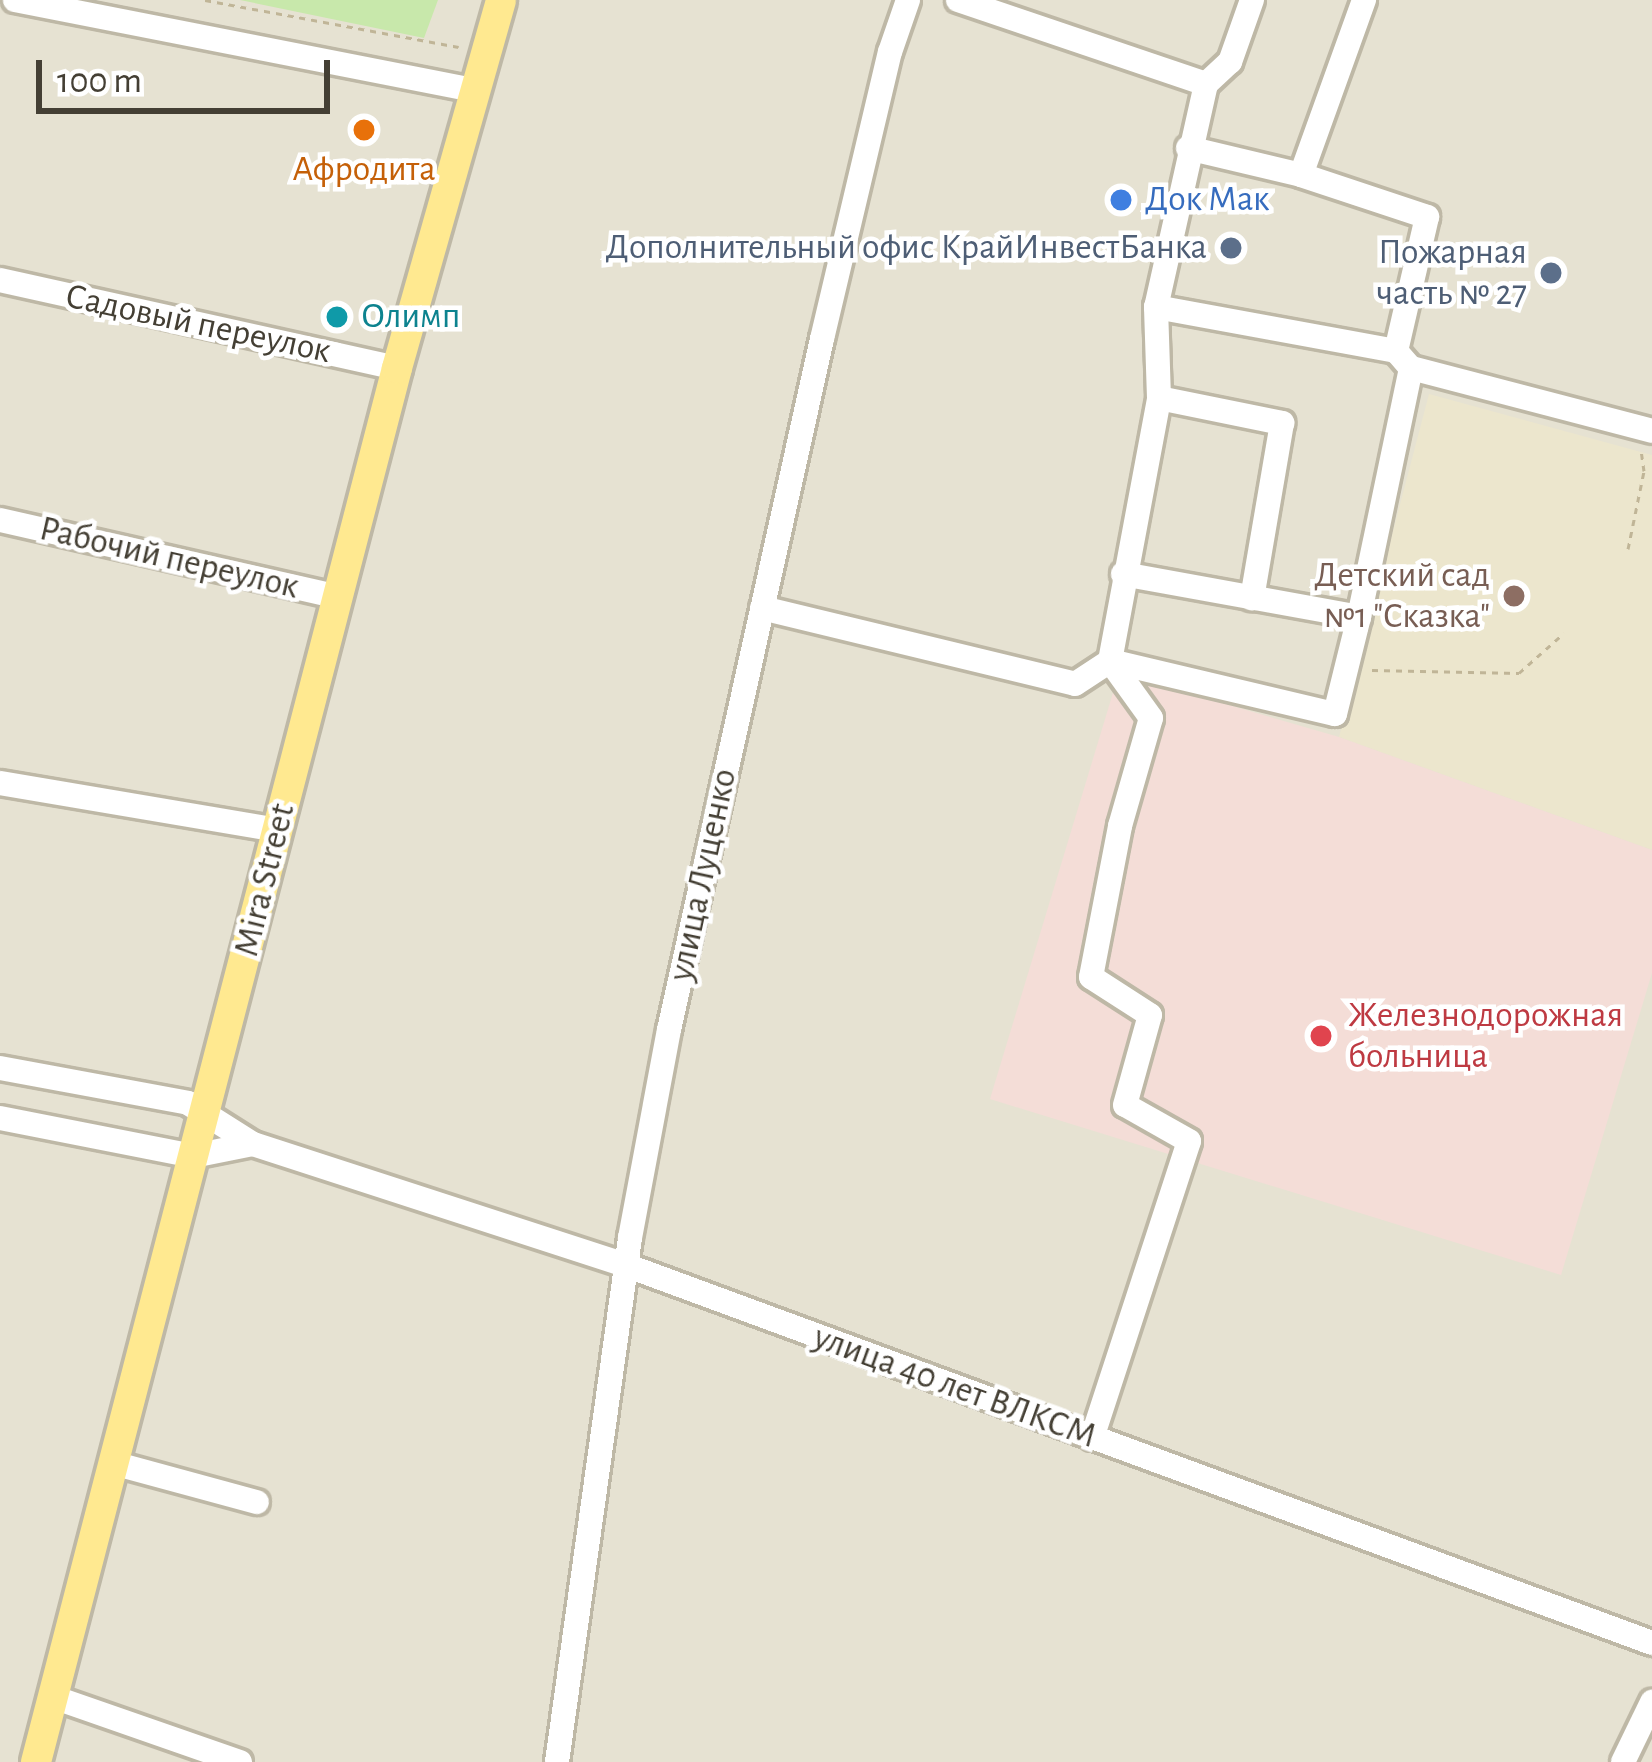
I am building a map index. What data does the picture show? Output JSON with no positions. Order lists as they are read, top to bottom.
{
  "streets": {
    "main road": ["Mira Street"],
    "street": [
      "Садовый переулок",
      "Рабочий переулок",
      "улица Луценко",
      "улица 40 лет ВЛКСМ"
    ]
  },
  "crossings": [
    ["Садовый переулок", "Mira Street"],
    ["Рабочий переулок", "Mira Street"],
    ["улица Луценко", "улица 40 лет ВЛКСМ"],
    ["Mira Street", "улица 40 лет ВЛКСМ"]
  ],
  "places": [
    "Афродита",
    "Док Мак",
    "Дополнительный офис КрайИнвестБанка",
    "Пожарная часть № 27",
    "Олимп",
    "Детский сад №1 \"Сказка\"",
    "Железнодорожная больница"
  ],
  "scale_bar": "100 m"
}
